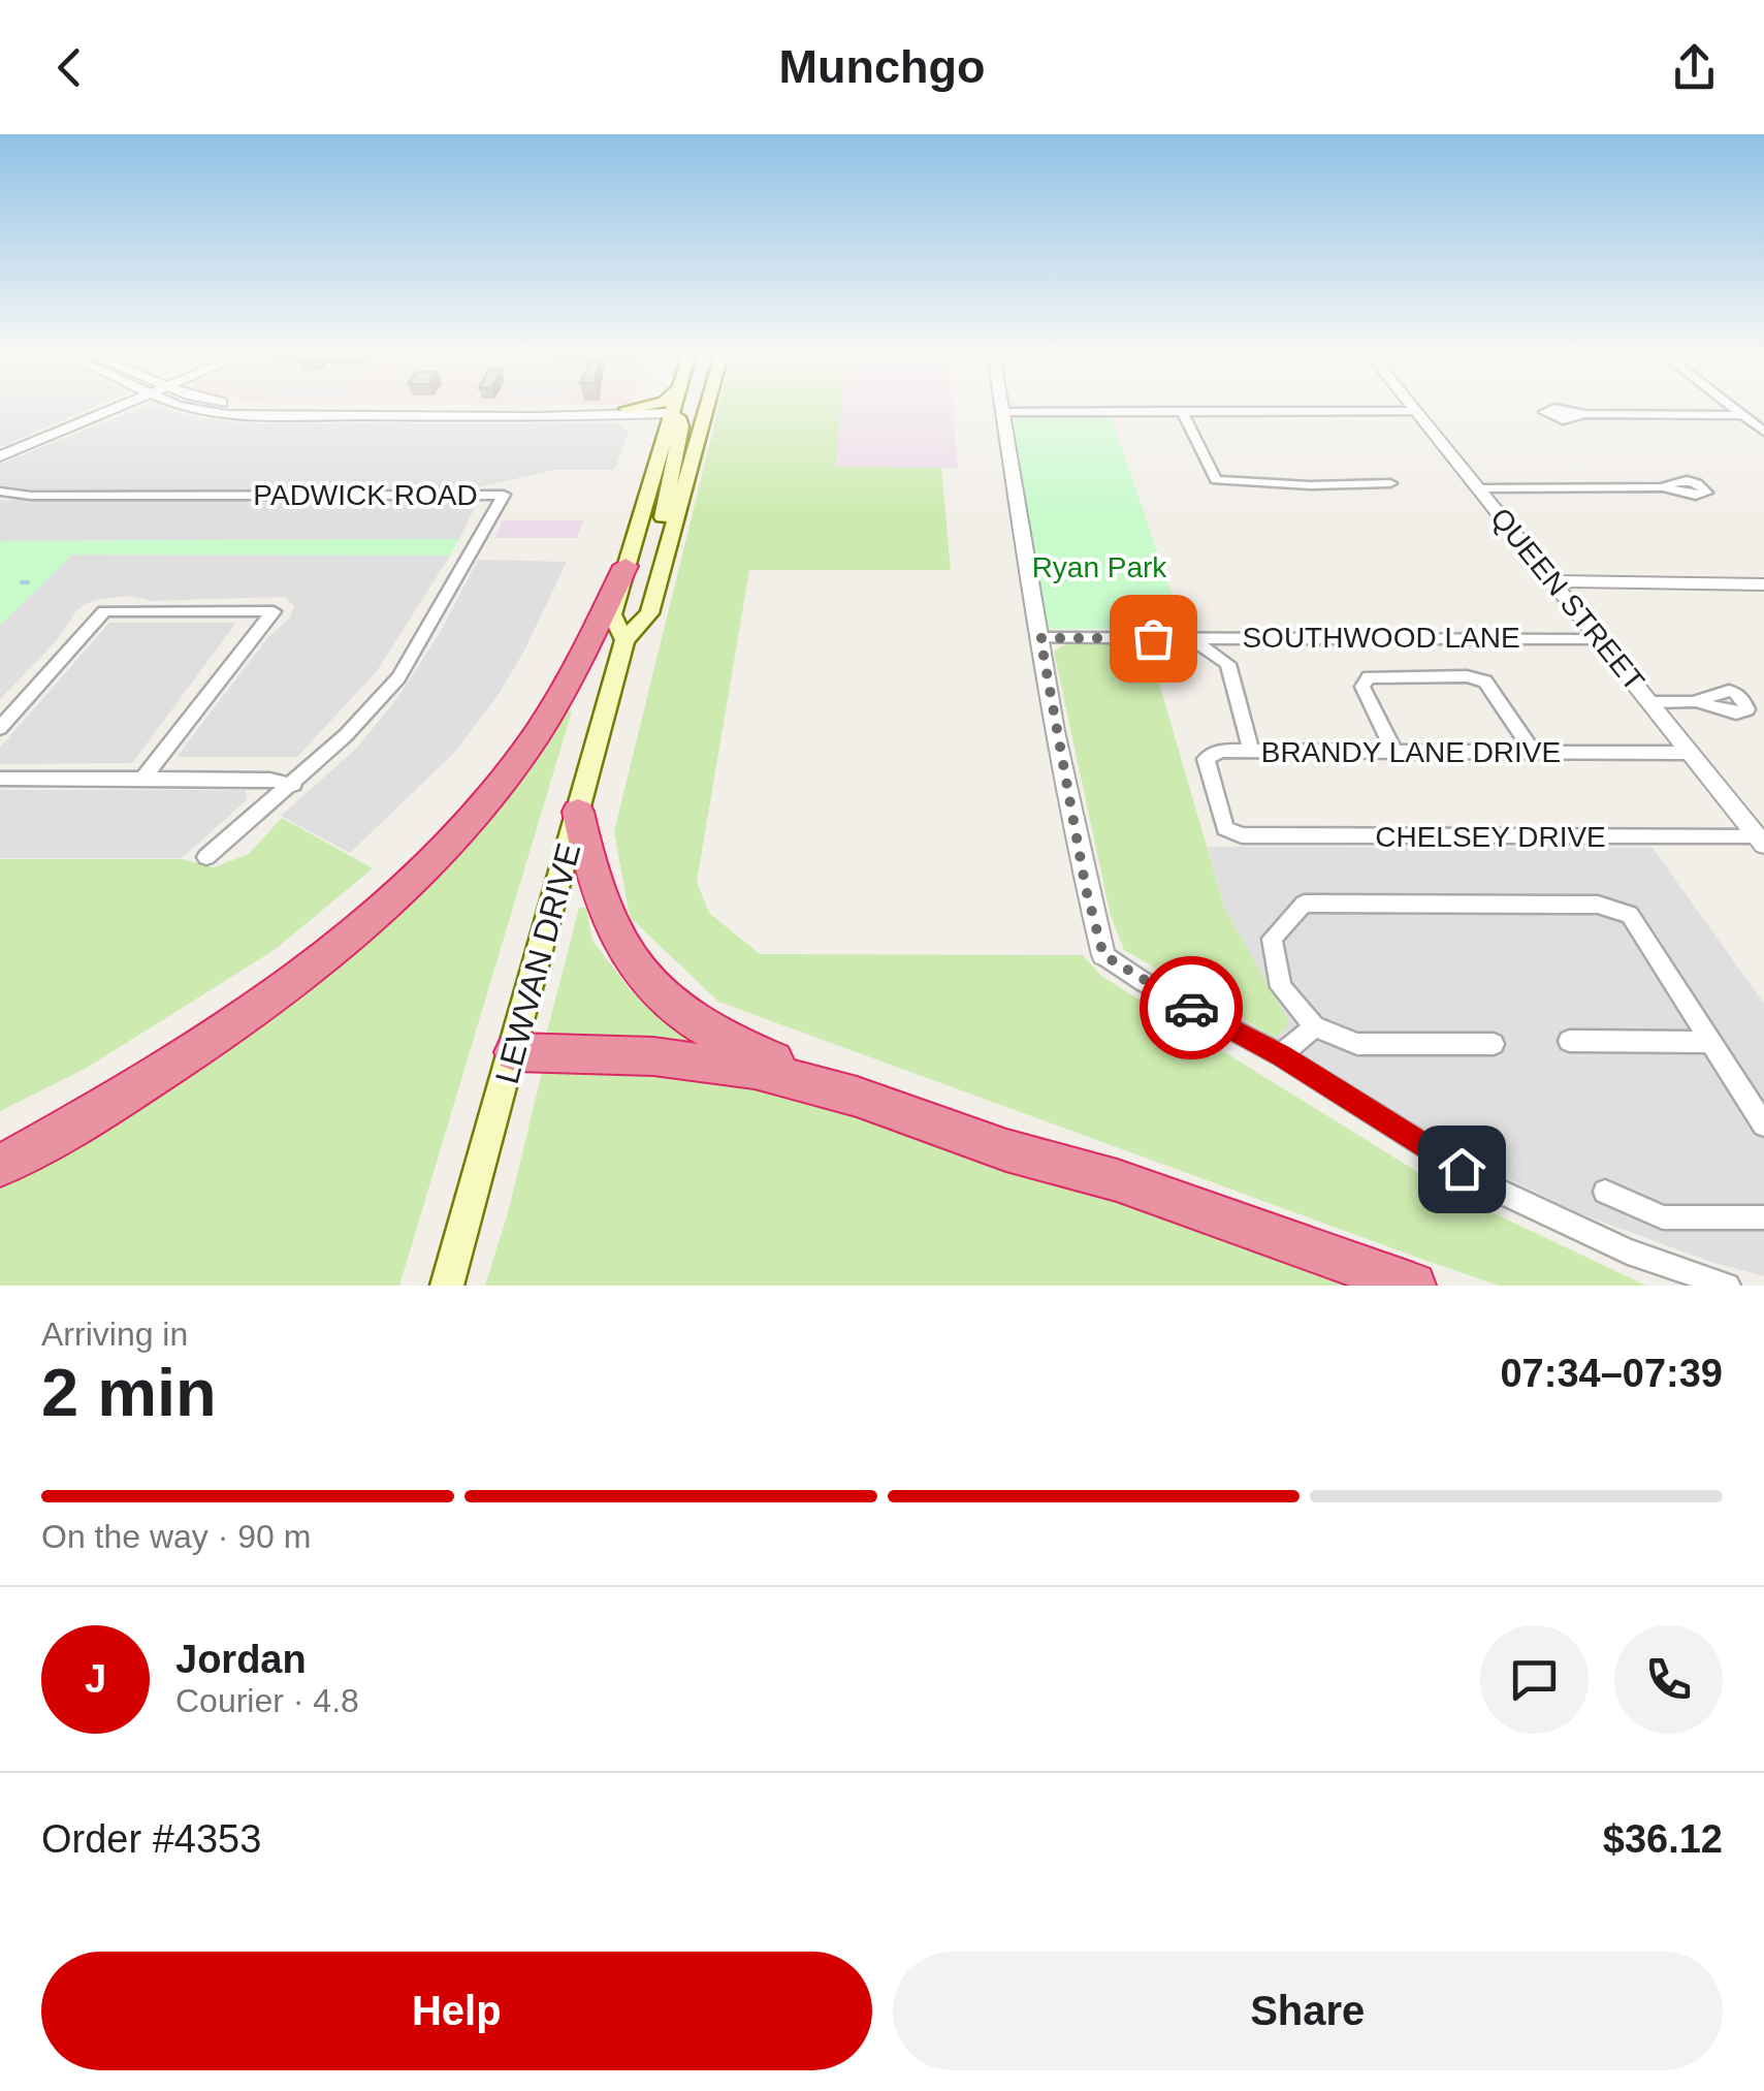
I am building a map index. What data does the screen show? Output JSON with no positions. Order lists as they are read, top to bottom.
{
  "streets": {
    "main road": ["LEWVAN DRIVE"],
    "street": [
      "PADWICK ROAD",
      "QUEEN STREET",
      "SOUTHWOOD LANE",
      "BRANDY LANE DRIVE",
      "CHELSEY DRIVE"
    ]
  },
  "crossings": [
    ["QUEEN STREET", "SOUTHWOOD LANE"],
    ["QUEEN STREET", "BRANDY LANE DRIVE"],
    ["QUEEN STREET", "CHELSEY DRIVE"],
    ["BRANDY LANE DRIVE", "CHELSEY DRIVE"]
  ],
  "parks": ["Ryan Park"],
  "page": {
    "header": "Munchgo",
    "heading": ["2 min", "Arriving in", "07:34–07:39"],
    "panel": [
      "Jordan",
      "Courier · 4.8",
      "Order #4353",
      "$36.12"
    ],
    "bar": "On the way · 90 m",
    "round": "J",
    "buttons": ["Help", "Share"]
  }
}
